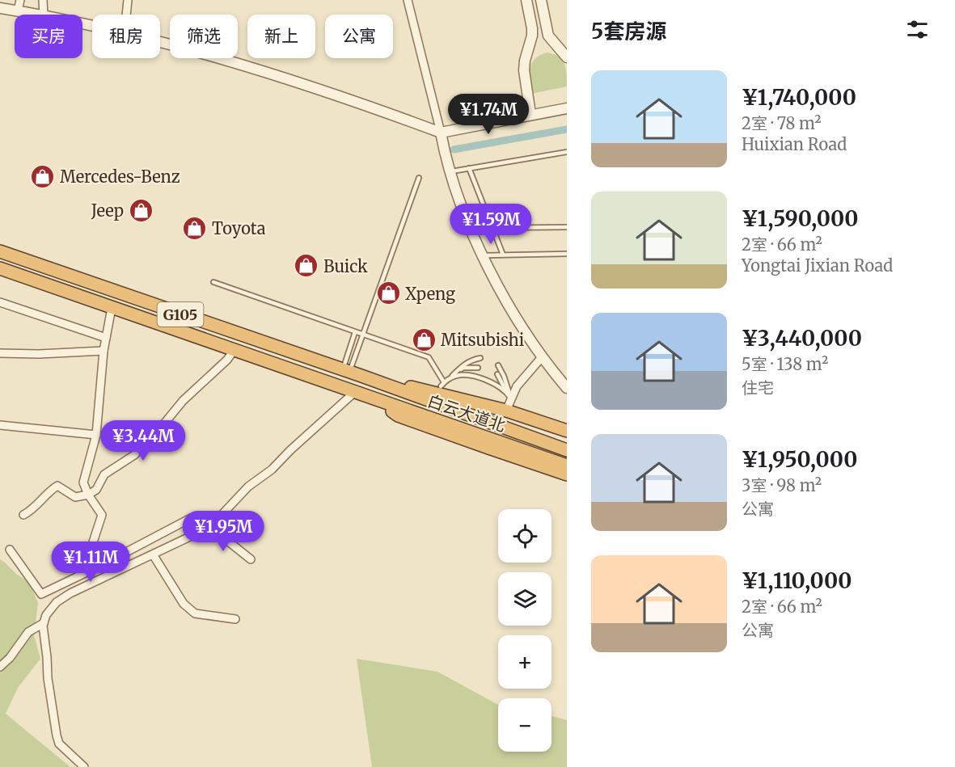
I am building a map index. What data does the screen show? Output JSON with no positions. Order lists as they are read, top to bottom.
{
  "streets": {
    "highway": ["G105", "白云大道北"]
  },
  "crossings": [
    ["G105", "白云大道北"]
  ],
  "places": {
    "shop": [
      "Mercedes-Benz",
      "Jeep",
      "Toyota",
      "Buick",
      "Xpeng",
      "Mitsubishi"
    ]
  },
  "page": {
    "heading": "5套房源",
    "chip": [
      "买房",
      "租房",
      "筛选",
      "新上",
      "公寓"
    ],
    "list": [
      {
        "name": "¥1,740,000",
        "note": "2室 · 78 m² · Huixian Road"
      },
      {
        "name": "¥1,590,000",
        "note": "2室 · 66 m² · Yongtai Jixian Road"
      },
      {
        "name": "¥3,440,000",
        "note": "5室 · 138 m² · 住宅"
      },
      {
        "name": "¥1,950,000",
        "note": "3室 · 98 m² · 公寓"
      },
      {
        "name": "¥1,110,000",
        "note": "2室 · 66 m² · 公寓"
      }
    ],
    "price": [
      "¥1.74M",
      "¥1.59M",
      "¥3.44M",
      "¥1.95M",
      "¥1.11M"
    ],
    "map_buttons": ["+", "−"]
  }
}
